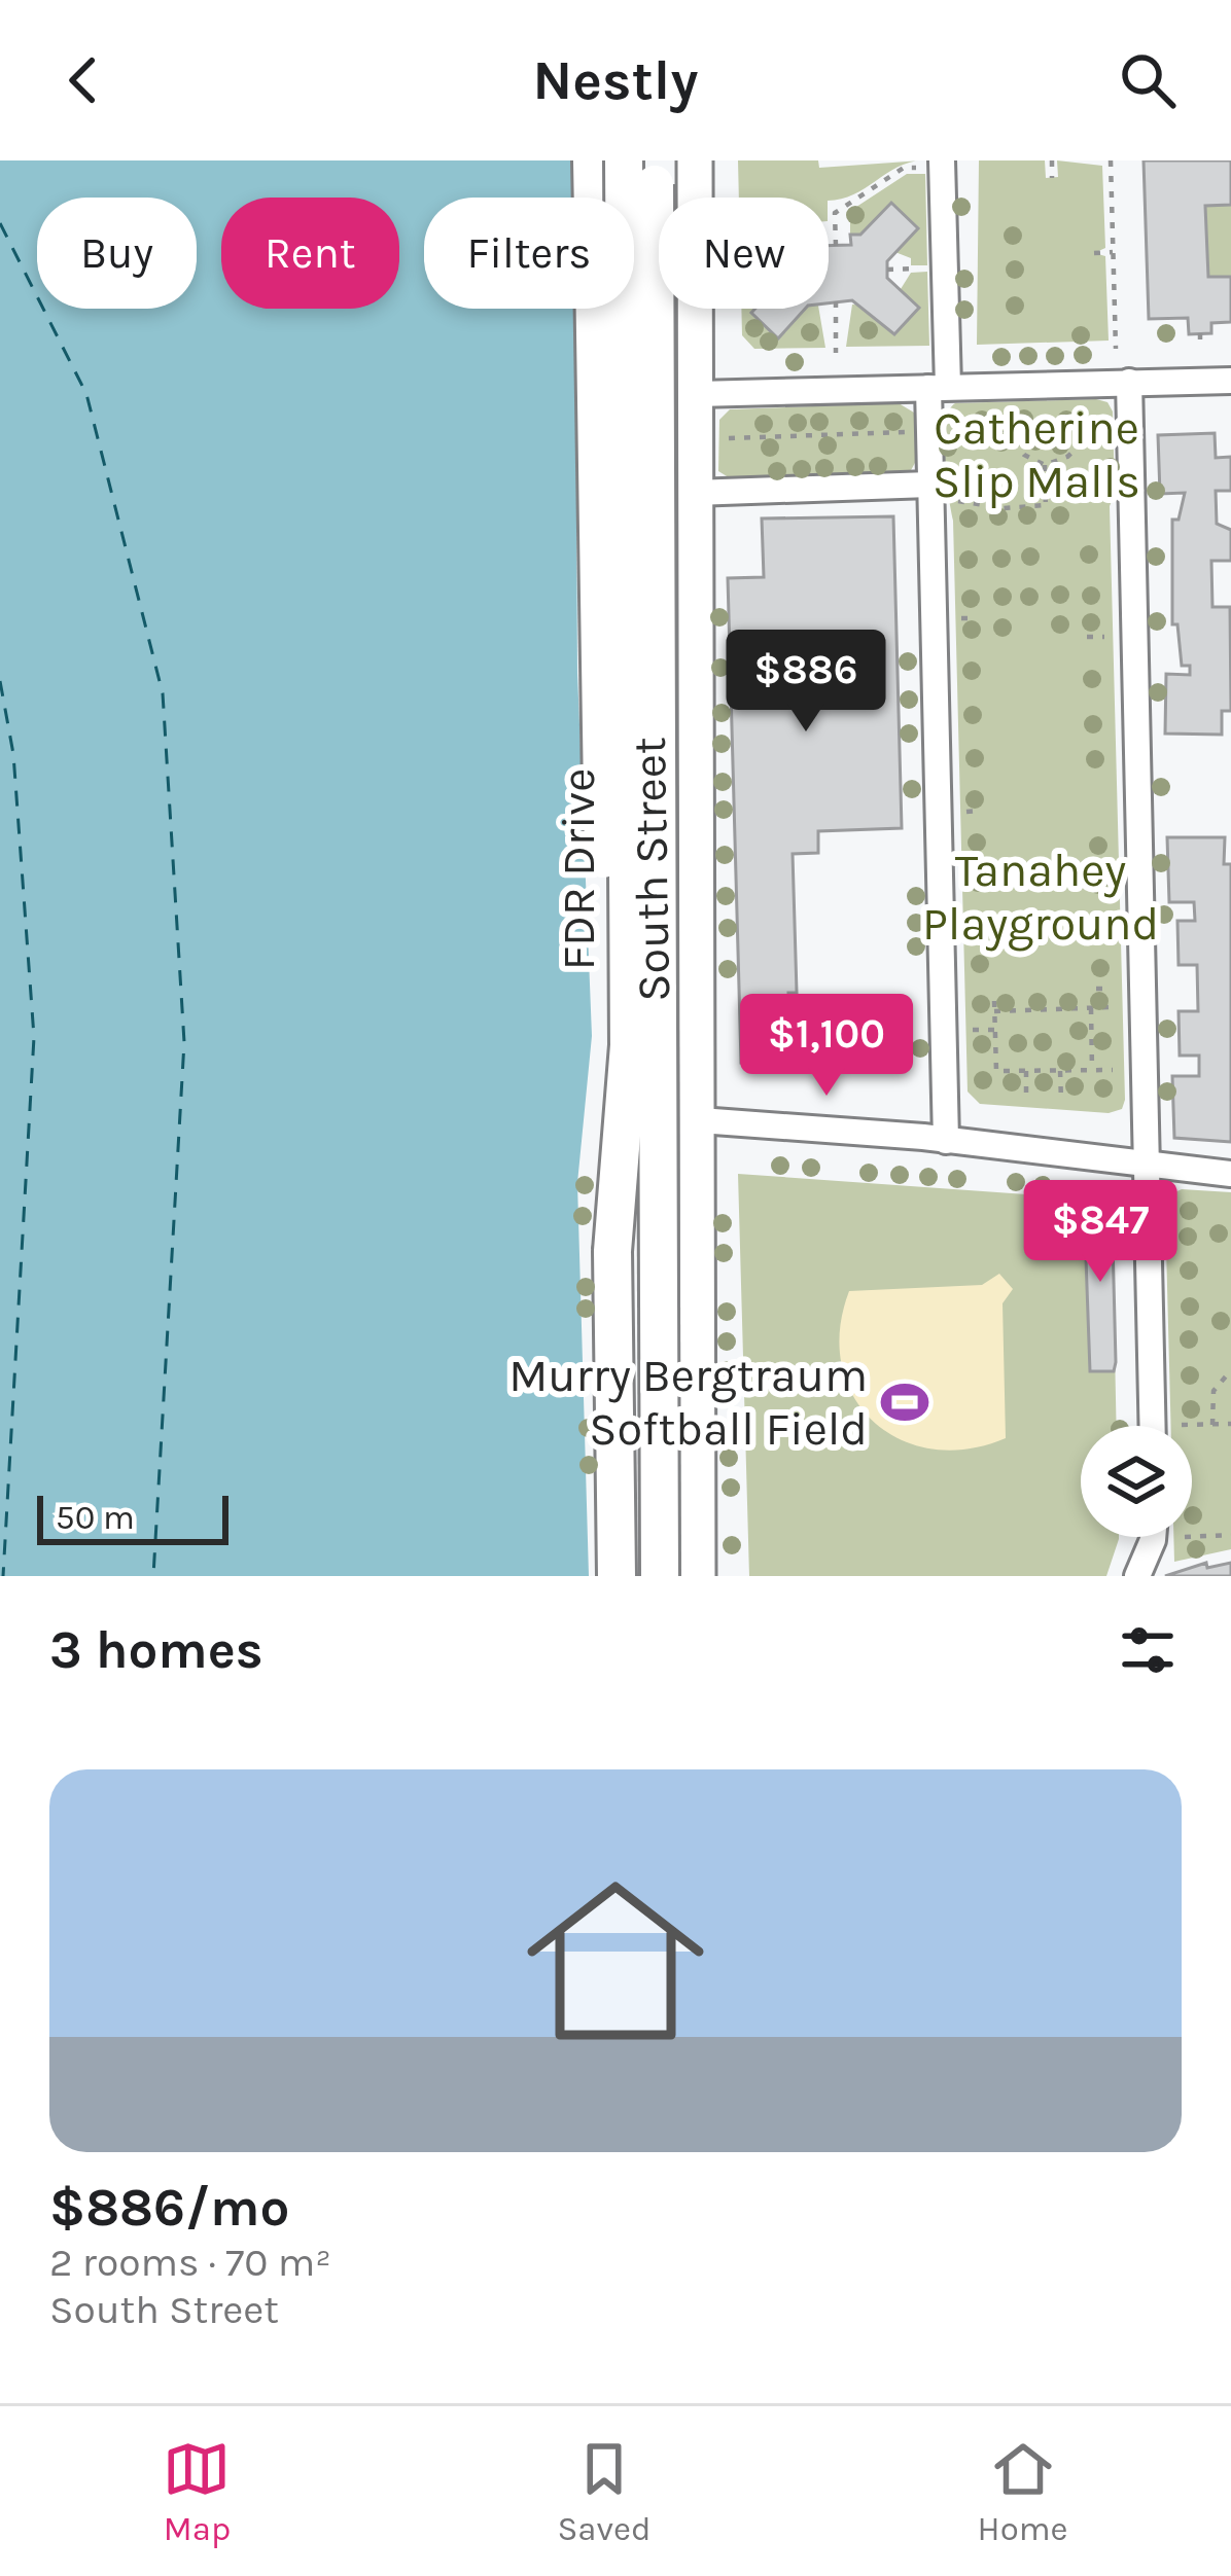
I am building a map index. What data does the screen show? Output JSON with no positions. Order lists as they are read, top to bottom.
{
  "streets": {
    "highway": ["FDR Drive"],
    "main road": ["South Street"]
  },
  "parks": ["Catherine Slip Malls", "Tanahey Playground"],
  "places": {
    "sports": ["Murry Bergtraum Softball Field"]
  },
  "scale_bar": "50 m",
  "page": {
    "header": "Nestly",
    "chip": [
      "Buy",
      "Rent",
      "Filters",
      "New"
    ],
    "price": ["$886", "$1,100", "$847"],
    "scale": "50 m",
    "heading": "3 homes",
    "list": [
      {
        "name": "$886/mo",
        "note": "2 rooms · 70 m² · South Street"
      }
    ],
    "tabs": ["Map", "Saved", "Home"]
  }
}
